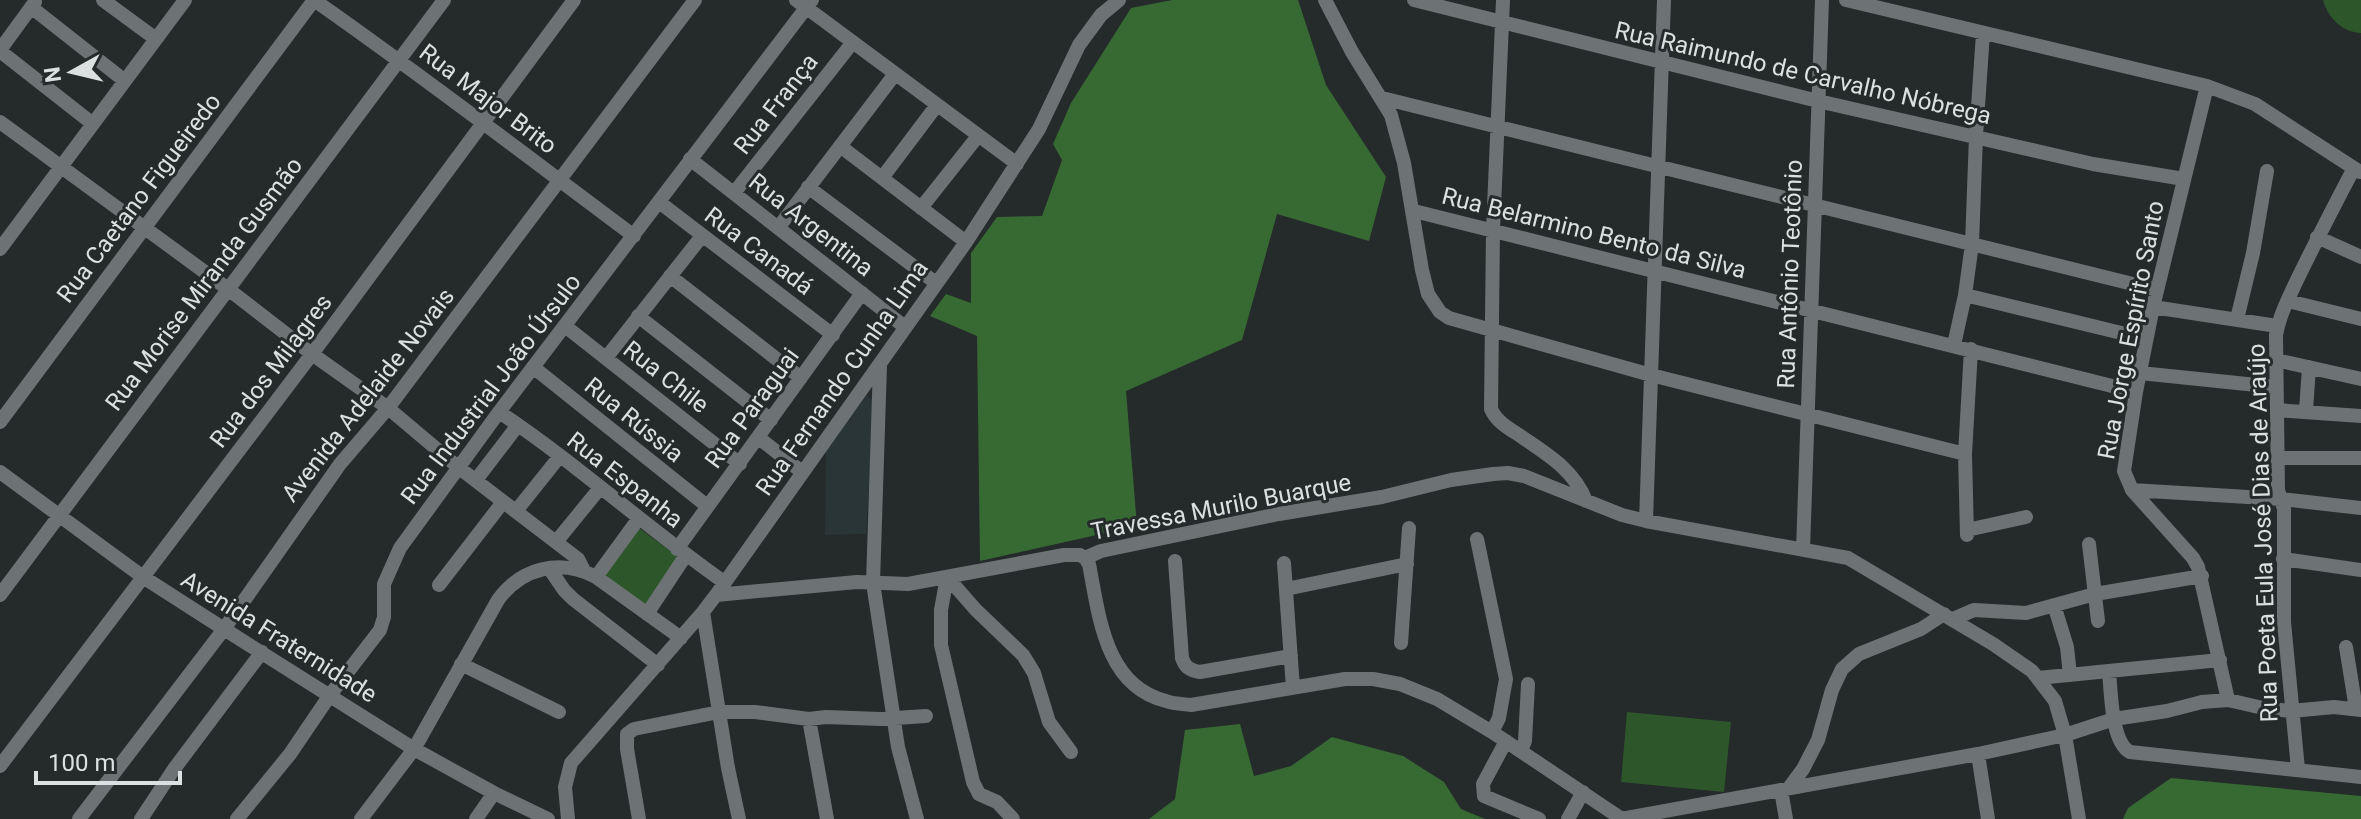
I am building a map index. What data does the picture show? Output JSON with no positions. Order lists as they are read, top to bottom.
{
  "streets": {
    "street": [
      "Rua Raimundo de Carvalho Nóbrega",
      "Rua Major Brito",
      "Rua França",
      "Rua Caetano Figueiredo",
      "Rua Argentina",
      "Rua Belarmino Bento da Silva",
      "Rua Canadá",
      "Rua Antônio Teotônio",
      "Rua Morise Miranda Gusmão",
      "Rua Jorge Espírito Santo",
      "Rua dos Milagres",
      "Rua Chile",
      "Rua Fernando Cunha Lima",
      "Rua Industrial João Úrsulo",
      "Avenida Adelaide Novais",
      "Rua Paraguai",
      "Rua Rússia",
      "Rua Espanha",
      "Travessa Murilo Buarque",
      "Rua Poeta Eula José Dias de Araújo",
      "Avenida Fraternidade"
    ]
  },
  "crossings": [
    ["Rua Raimundo de Carvalho Nóbrega", "Rua Antônio Teotônio"],
    ["Rua Raimundo de Carvalho Nóbrega", "Rua Jorge Espírito Santo"],
    ["Rua Major Brito", "Rua Caetano Figueiredo"],
    ["Rua Major Brito", "Rua Morise Miranda Gusmão"],
    ["Rua Major Brito", "Rua dos Milagres"],
    ["Rua Major Brito", "Rua Industrial João Úrsulo"],
    ["Rua Major Brito", "Avenida Adelaide Novais"],
    ["Rua França", "Rua Argentina"],
    ["Rua Argentina", "Rua Fernando Cunha Lima"],
    ["Rua Argentina", "Rua Industrial João Úrsulo"],
    ["Rua Argentina", "Rua Paraguai"],
    ["Rua Belarmino Bento da Silva", "Rua Antônio Teotônio"],
    ["Rua Belarmino Bento da Silva", "Rua Jorge Espírito Santo"],
    ["Rua Canadá", "Rua Industrial João Úrsulo"],
    ["Rua Canadá", "Rua Paraguai"],
    ["Rua Antônio Teotônio", "Travessa Murilo Buarque"],
    ["Rua Morise Miranda Gusmão", "Avenida Fraternidade"],
    ["Rua dos Milagres", "Avenida Fraternidade"],
    ["Rua Chile", "Rua Industrial João Úrsulo"],
    ["Rua Chile", "Rua Paraguai"],
    ["Rua Fernando Cunha Lima", "Rua Espanha"],
    ["Rua Fernando Cunha Lima", "Travessa Murilo Buarque"],
    ["Rua Industrial João Úrsulo", "Rua Rússia"],
    ["Rua Industrial João Úrsulo", "Rua Espanha"],
    ["Rua Industrial João Úrsulo", "Avenida Fraternidade"],
    ["Avenida Adelaide Novais", "Avenida Fraternidade"],
    ["Rua Paraguai", "Rua Rússia"],
    ["Rua Paraguai", "Rua Espanha"],
    ["Rua Espanha", "Travessa Murilo Buarque"]
  ],
  "scale_bar": "100 m",
  "north": "left"
}
